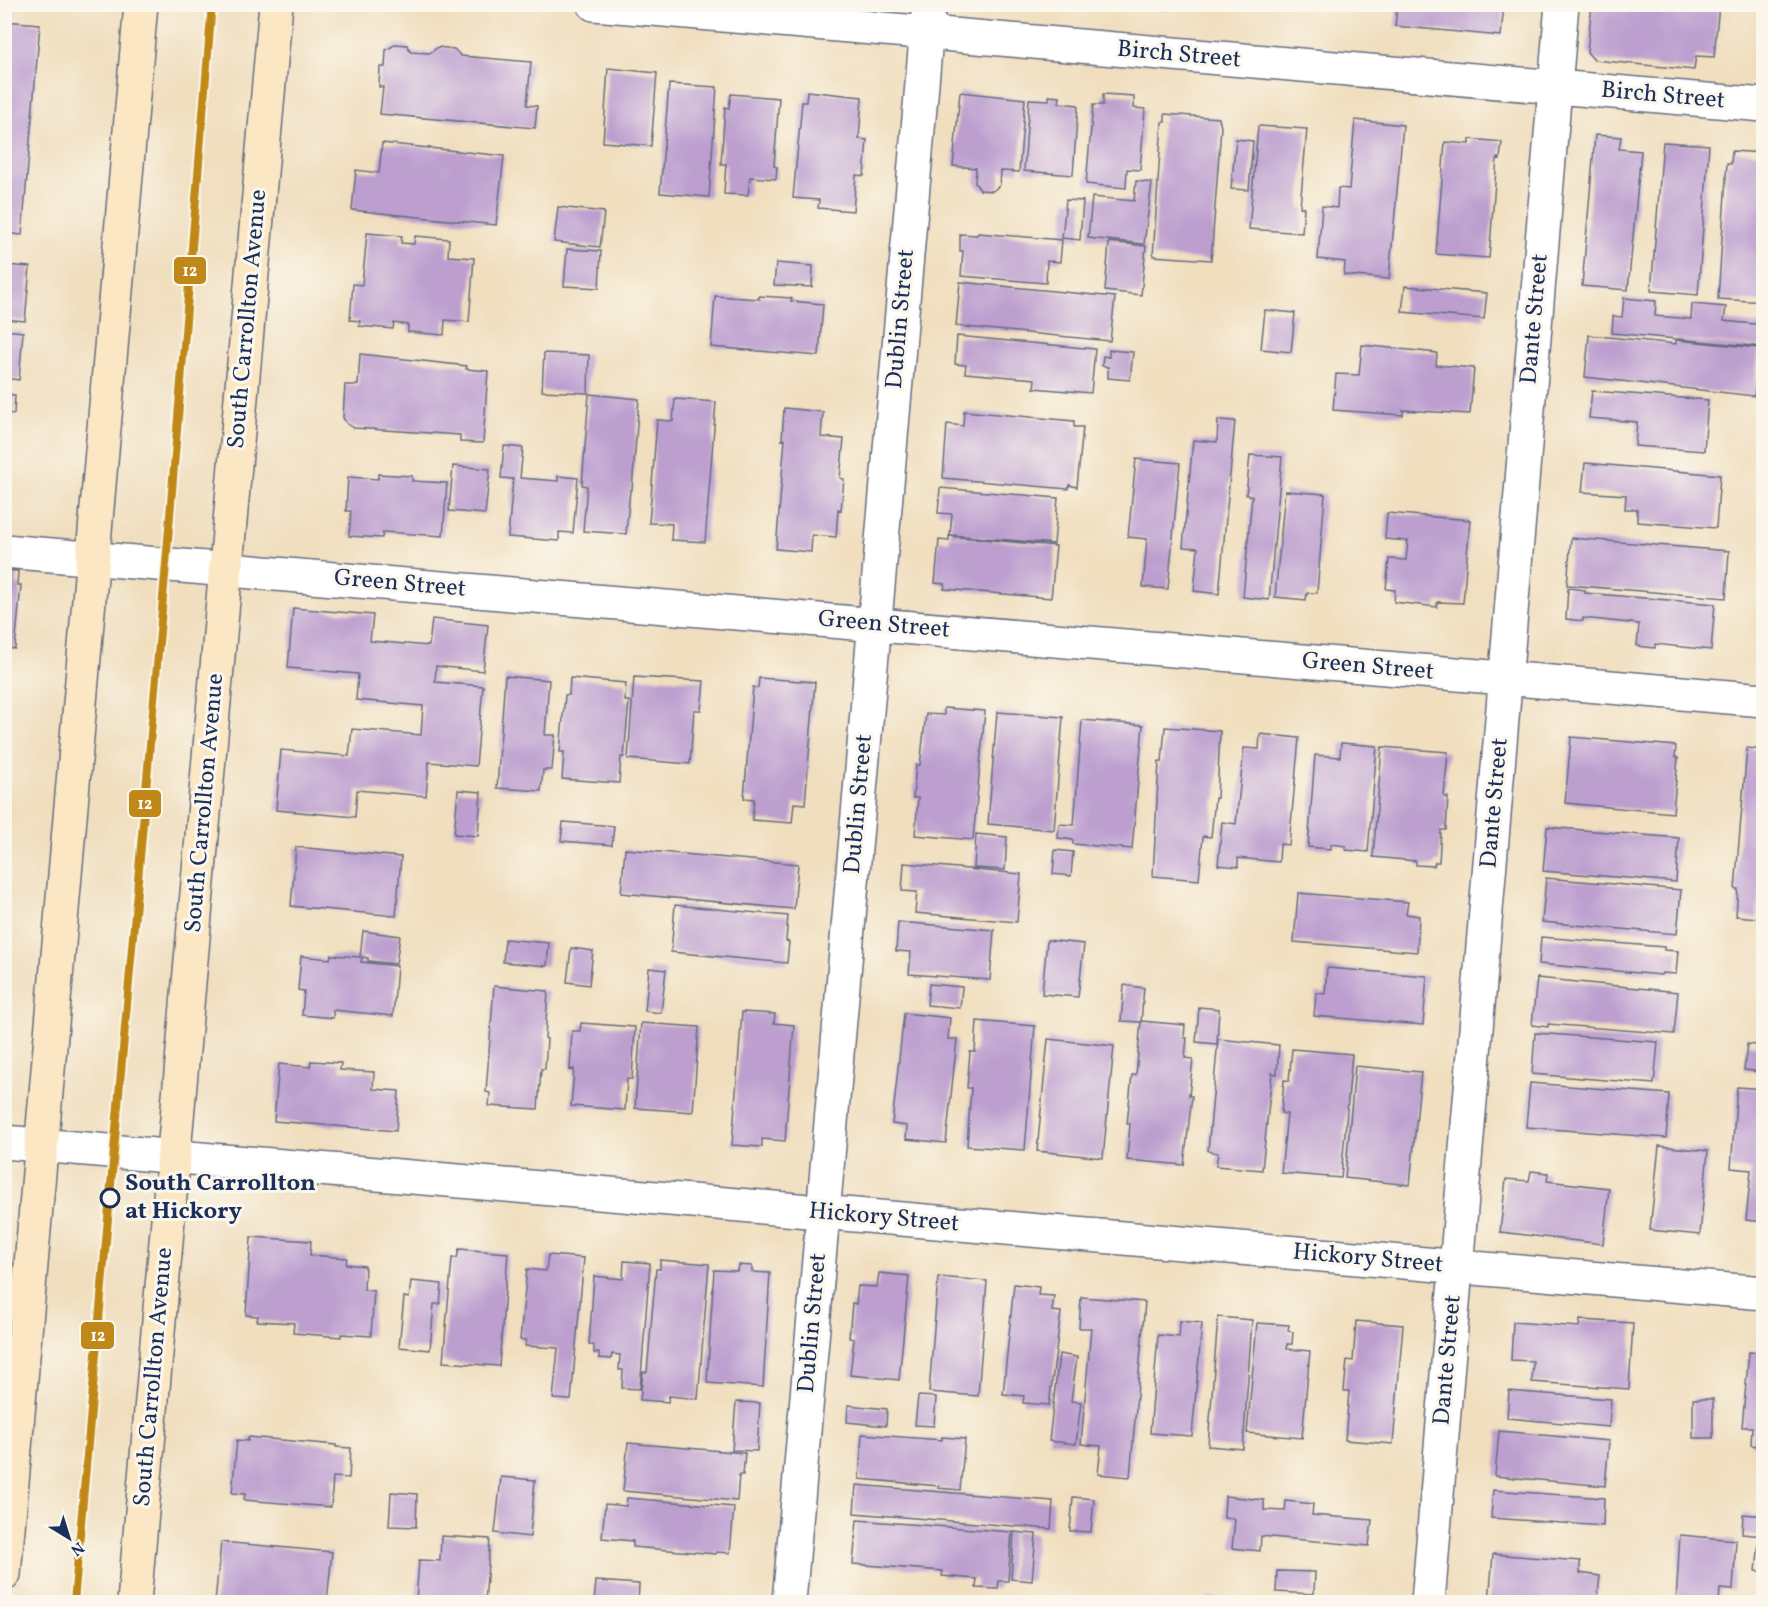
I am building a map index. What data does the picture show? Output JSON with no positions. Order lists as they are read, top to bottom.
{
  "streets": {
    "main road": ["South Carrollton Avenue"],
    "street": [
      "Birch Street",
      "Dublin Street",
      "Dante Street",
      "Green Street",
      "Hickory Street"
    ]
  },
  "crossings": [
    ["Birch Street", "Dublin Street"],
    ["Birch Street", "Dante Street"],
    ["South Carrollton Avenue", "Green Street"],
    ["South Carrollton Avenue", "Hickory Street"],
    ["Dublin Street", "Green Street"],
    ["Dublin Street", "Hickory Street"],
    ["Dante Street", "Green Street"],
    ["Dante Street", "Hickory Street"]
  ],
  "places": ["South Carrollton at Hickory"],
  "lines": ["transit line 12"],
  "north": "bottom right"
}
